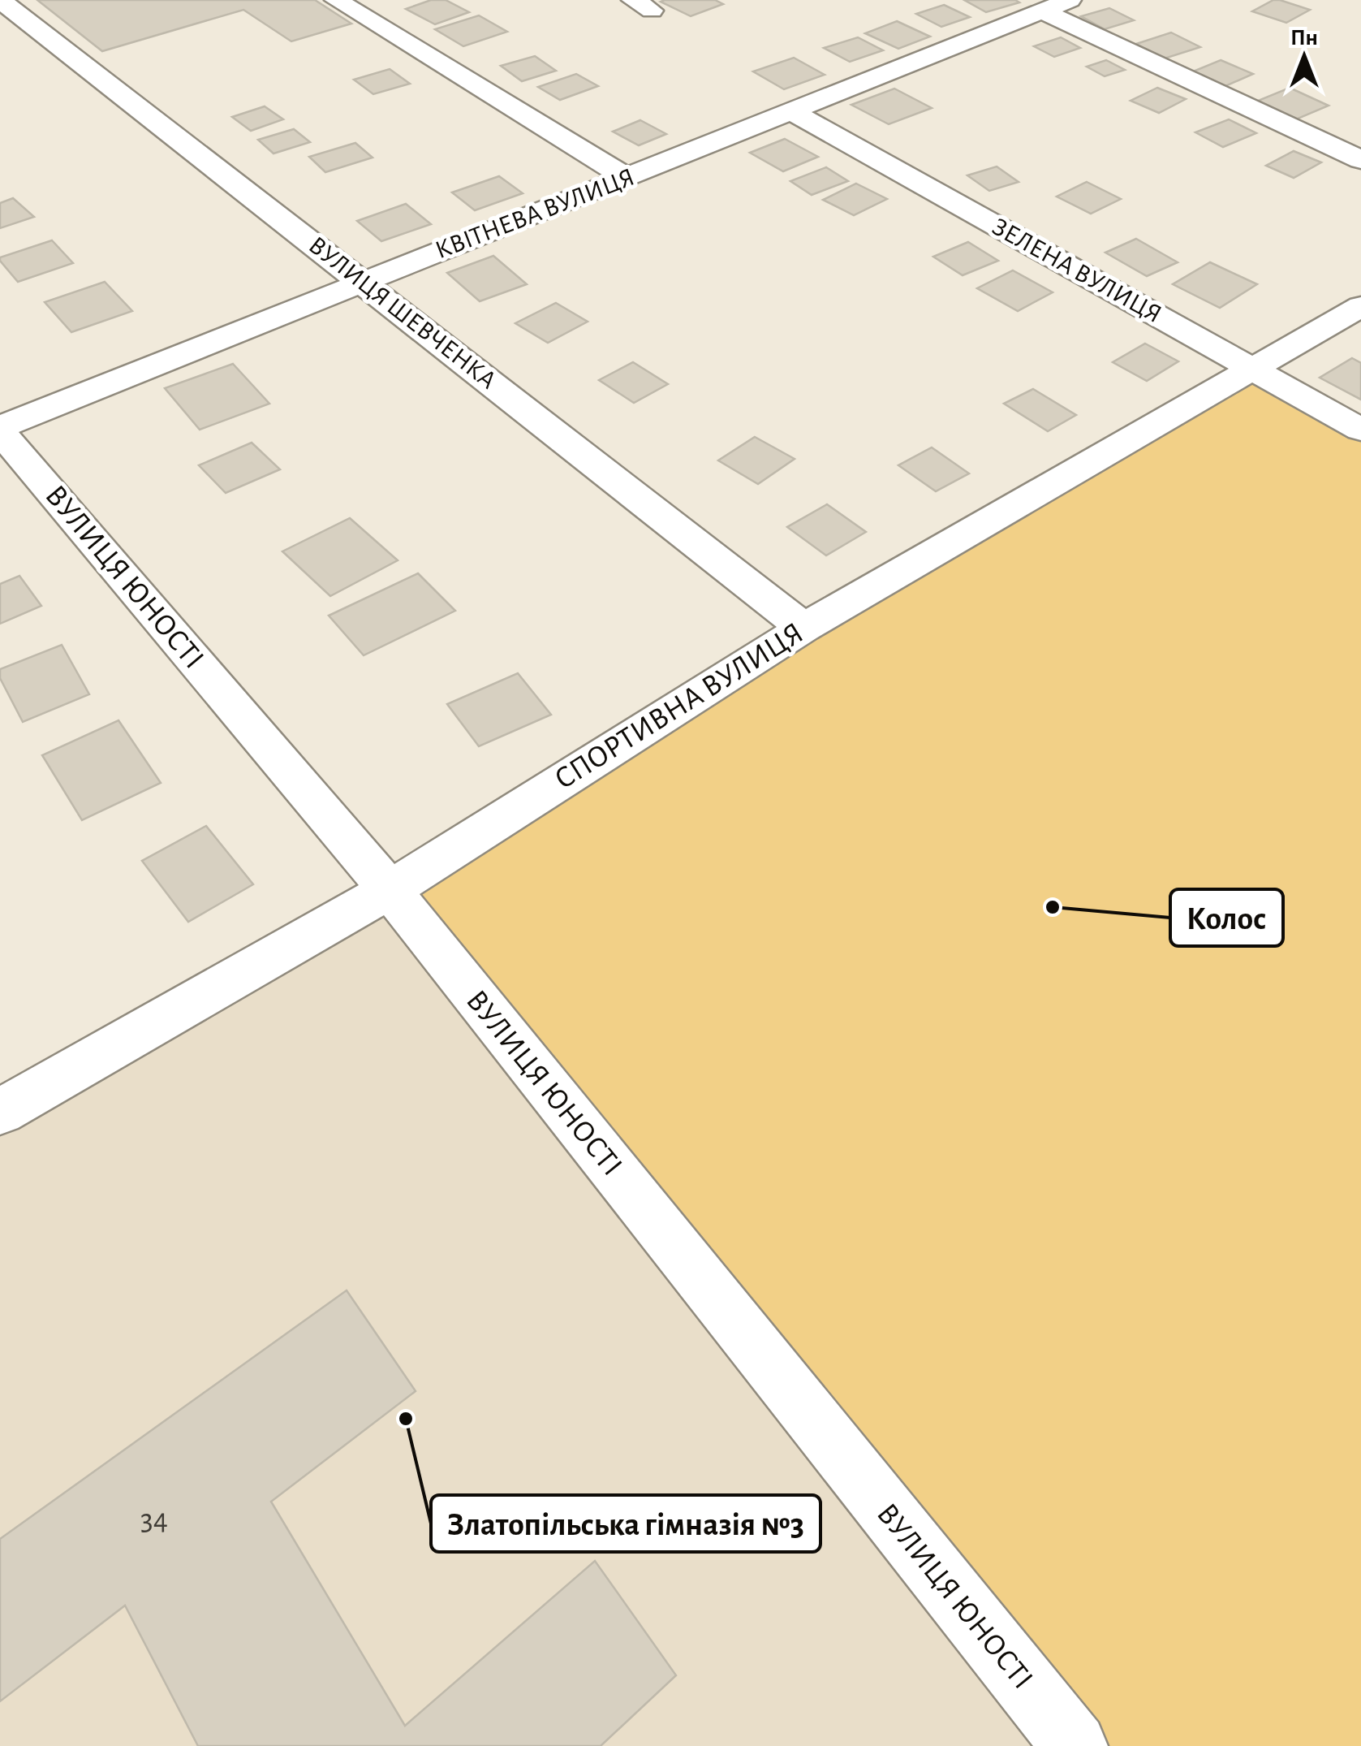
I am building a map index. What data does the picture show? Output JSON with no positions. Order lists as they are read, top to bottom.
{
  "streets": {
    "street": [
      "КВІТНЕВА ВУЛИЦЯ",
      "ЗЕЛЕНА ВУЛИЦЯ",
      "ВУЛИЦЯ ШЕВЧЕНКА",
      "ВУЛИЦЯ ЮНОСТІ",
      "СПОРТИВНА ВУЛИЦЯ"
    ]
  },
  "crossings": [
    ["КВІТНЕВА ВУЛИЦЯ", "ЗЕЛЕНА ВУЛИЦЯ"],
    ["КВІТНЕВА ВУЛИЦЯ", "ВУЛИЦЯ ШЕВЧЕНКА"],
    ["КВІТНЕВА ВУЛИЦЯ", "ВУЛИЦЯ ЮНОСТІ"],
    ["ЗЕЛЕНА ВУЛИЦЯ", "СПОРТИВНА ВУЛИЦЯ"],
    ["ВУЛИЦЯ ШЕВЧЕНКА", "СПОРТИВНА ВУЛИЦЯ"],
    ["ВУЛИЦЯ ЮНОСТІ", "СПОРТИВНА ВУЛИЦЯ"]
  ],
  "places": ["Колос", "Златопільська гімназія №3"],
  "house_numbers": ["34"],
  "north": "top"
}
